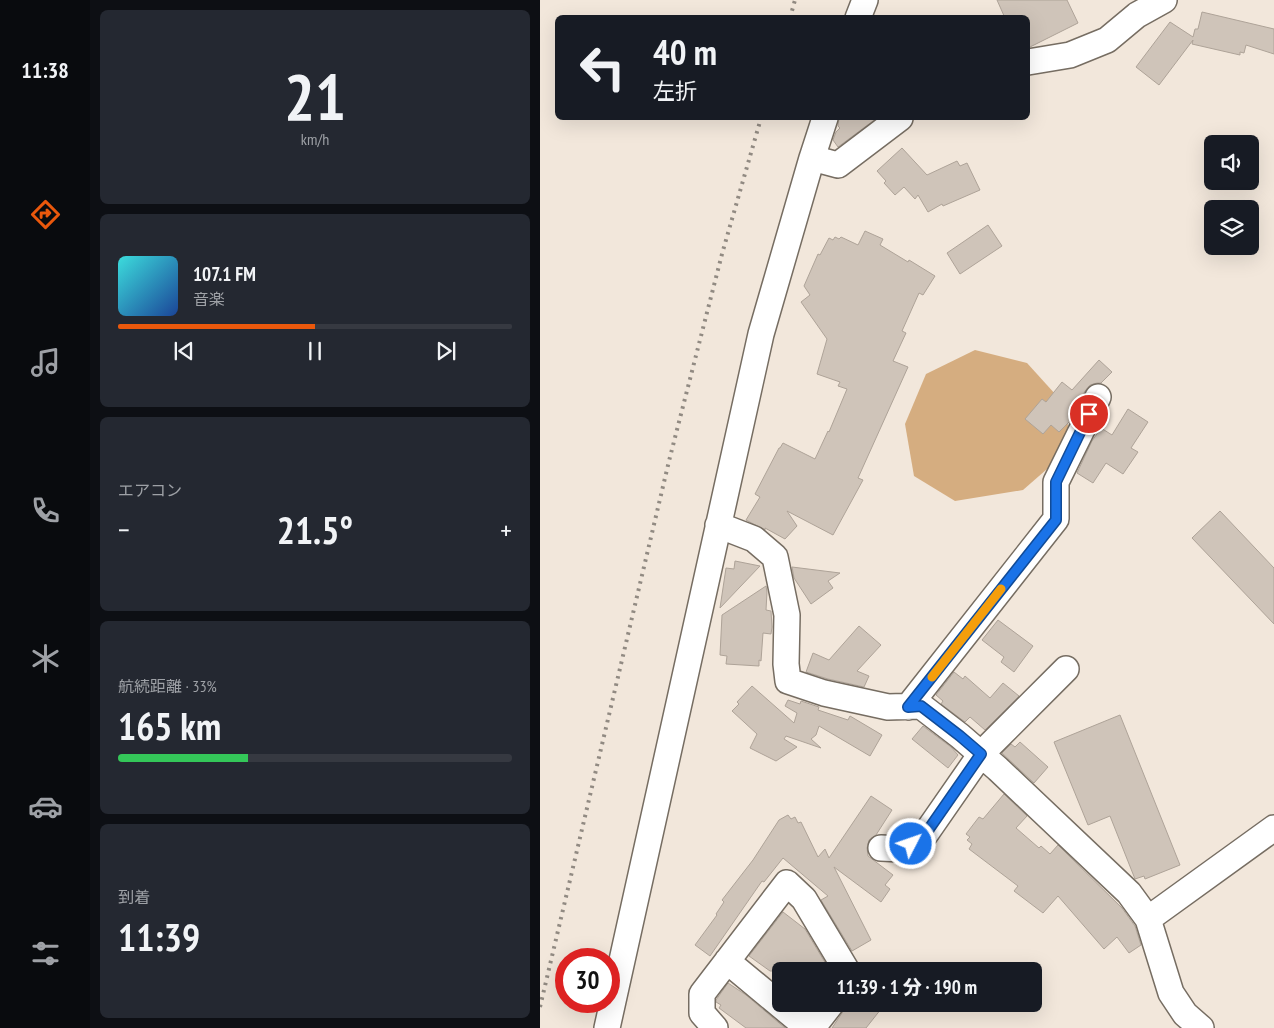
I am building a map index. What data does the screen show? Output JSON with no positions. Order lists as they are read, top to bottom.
{
  "page": {
    "tabs": "11:38",
    "tile": [
      ["21", "km/h"],
      "エアコン",
      ["航続距離 · 33%", "165 km"],
      ["到着", "11:39"]
    ],
    "turn": ["40 m", "左折"],
    "song": ["107.1 FM", "音楽"],
    "heat": ["−", "21.5°", "+"],
    "limit": "30",
    "trip": "11:39 · 1 分 · 190 m"
  }
}
